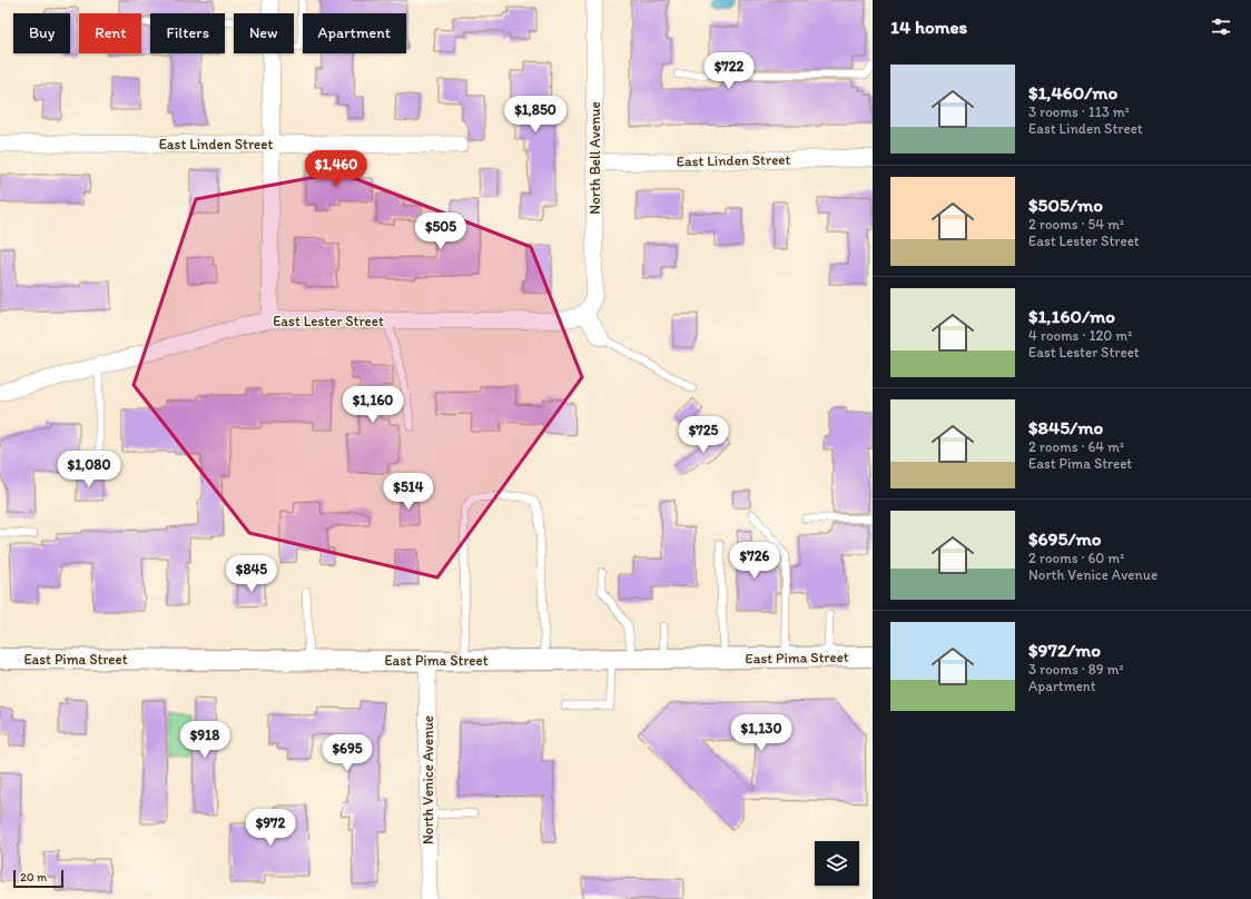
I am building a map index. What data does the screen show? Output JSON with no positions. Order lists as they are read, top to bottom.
{
  "streets": {
    "street": [
      "East Linden Street",
      "North Bell Avenue",
      "East Lester Street",
      "East Pima Street",
      "North Venice Avenue"
    ]
  },
  "crossings": [
    ["East Linden Street", "North Bell Avenue"],
    ["North Bell Avenue", "East Lester Street"],
    ["East Pima Street", "North Venice Avenue"]
  ],
  "scale_bar": "20 m",
  "page": {
    "heading": "14 homes",
    "chip": [
      "Buy",
      "Rent",
      "Filters",
      "New",
      "Apartment"
    ],
    "price": [
      "$722",
      "$1,850",
      "$1,460",
      "$505",
      "$1,160",
      "$725",
      "$1,080",
      "$514",
      "$726",
      "$845",
      "$1,130",
      "$918",
      "$695",
      "$972"
    ],
    "list": [
      {
        "name": "$1,460/mo",
        "note": "3 rooms · 113 m² · East Linden Street"
      },
      {
        "name": "$505/mo",
        "note": "2 rooms · 54 m² · East Lester Street"
      },
      {
        "name": "$1,160/mo",
        "note": "4 rooms · 120 m² · East Lester Street"
      },
      {
        "name": "$845/mo",
        "note": "2 rooms · 64 m² · East Pima Street"
      },
      {
        "name": "$695/mo",
        "note": "2 rooms · 60 m² · North Venice Avenue"
      },
      {
        "name": "$972/mo",
        "note": "3 rooms · 89 m² · Apartment"
      }
    ],
    "scale": "20 m"
  }
}
